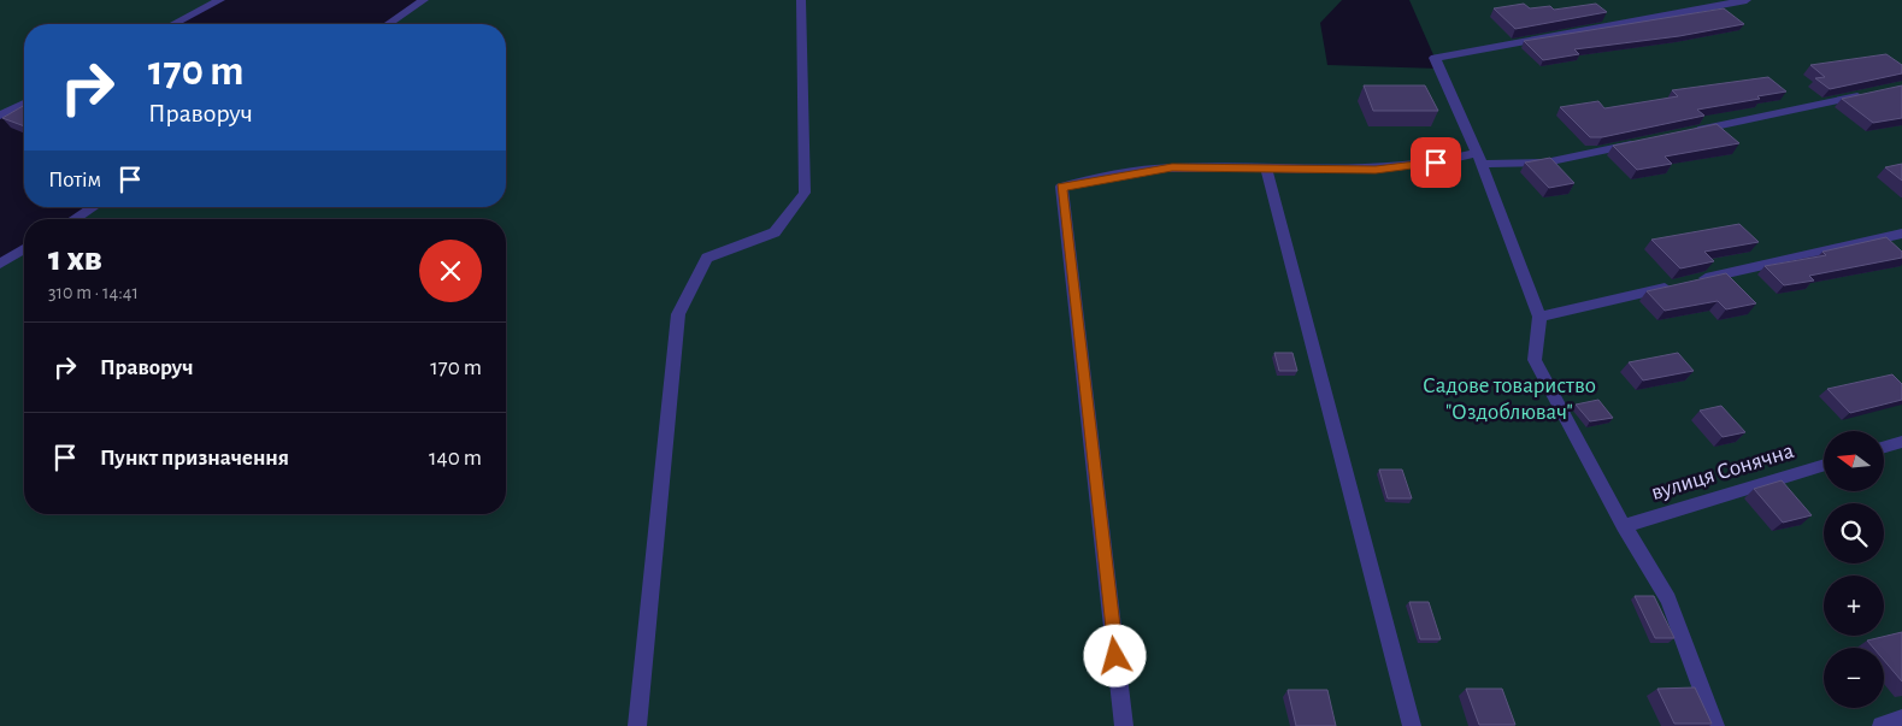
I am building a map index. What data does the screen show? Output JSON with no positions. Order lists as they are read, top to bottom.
{
  "streets": {
    "street": ["вулиця Сонячна"]
  },
  "parks": ["Садове товариство \"Оздоблювач\""],
  "north": "left",
  "page": {
    "turn": ["170 m", "Праворуч"],
    "then": "Потім",
    "heading": ["1 хв", "310 m · 14:41"],
    "list": [
      {
        "name": "Праворуч",
        "value": "170 m"
      },
      {
        "name": "Пункт призначення",
        "value": "140 m"
      }
    ],
    "map_buttons": ["+", "−"]
  }
}
